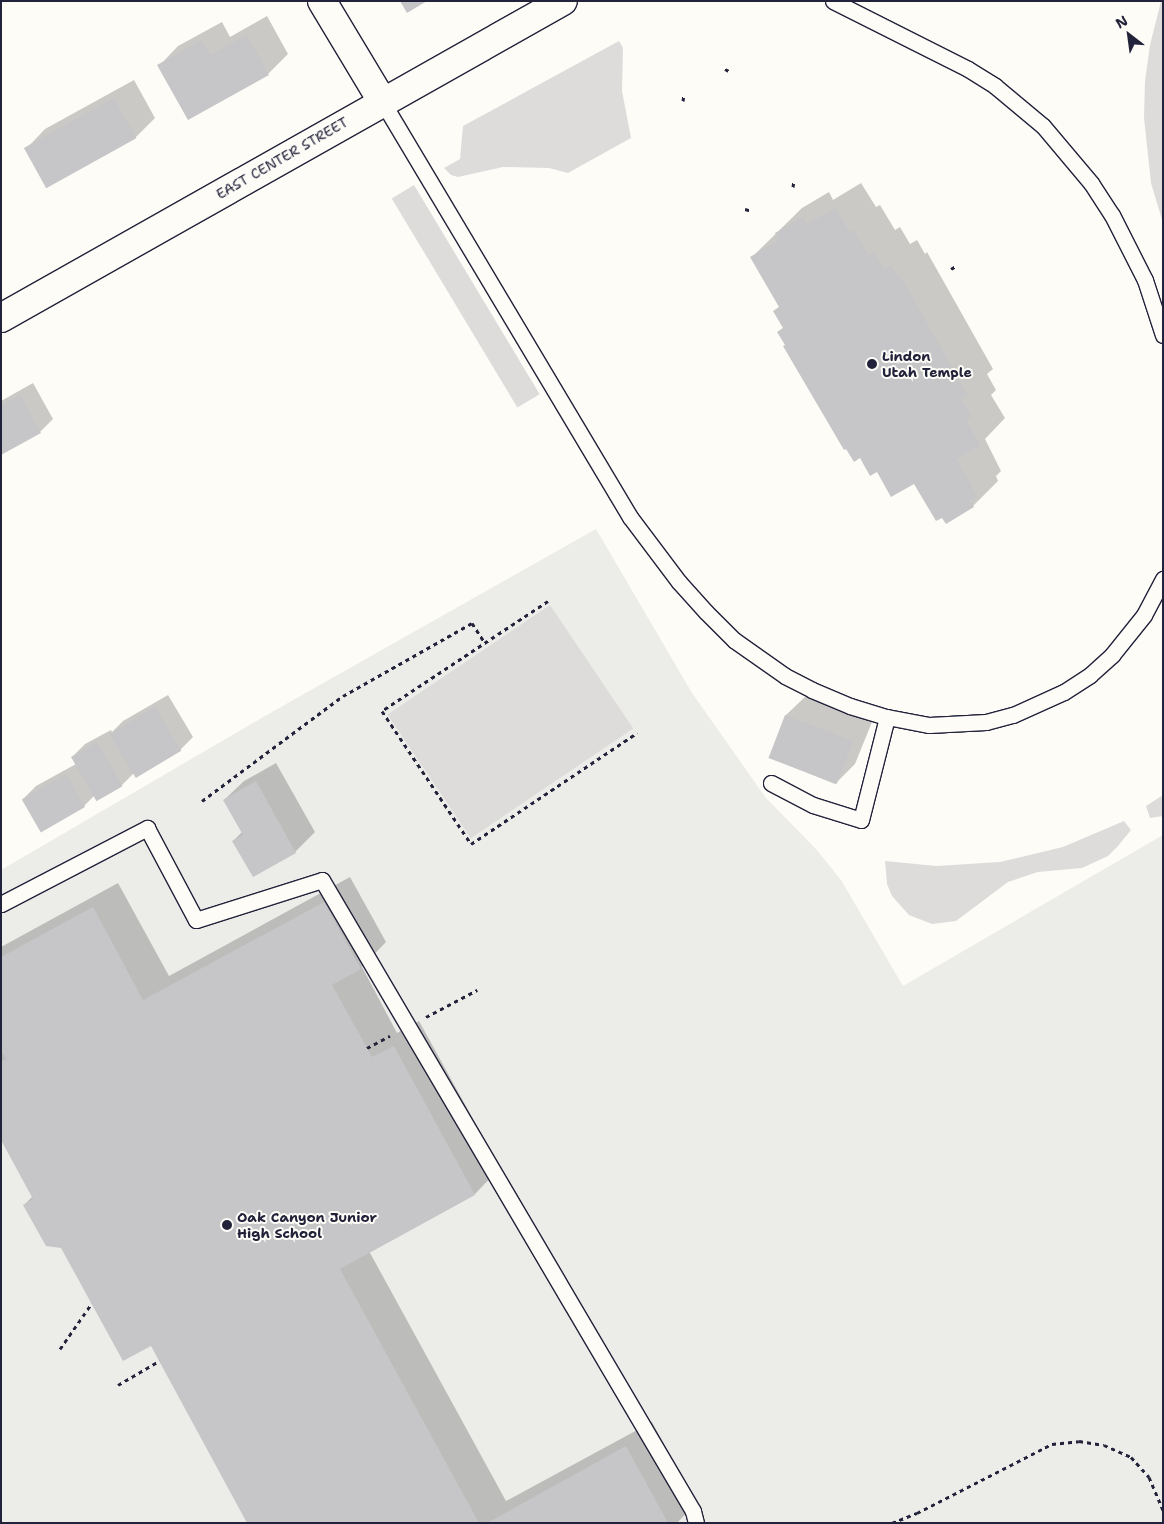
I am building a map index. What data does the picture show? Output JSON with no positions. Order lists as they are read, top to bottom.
{
  "streets": {
    "street": ["EAST CENTER STREET"]
  },
  "places": ["Lindon Utah Temple", "Oak Canyon Junior High School"],
  "north": "top left"
}
